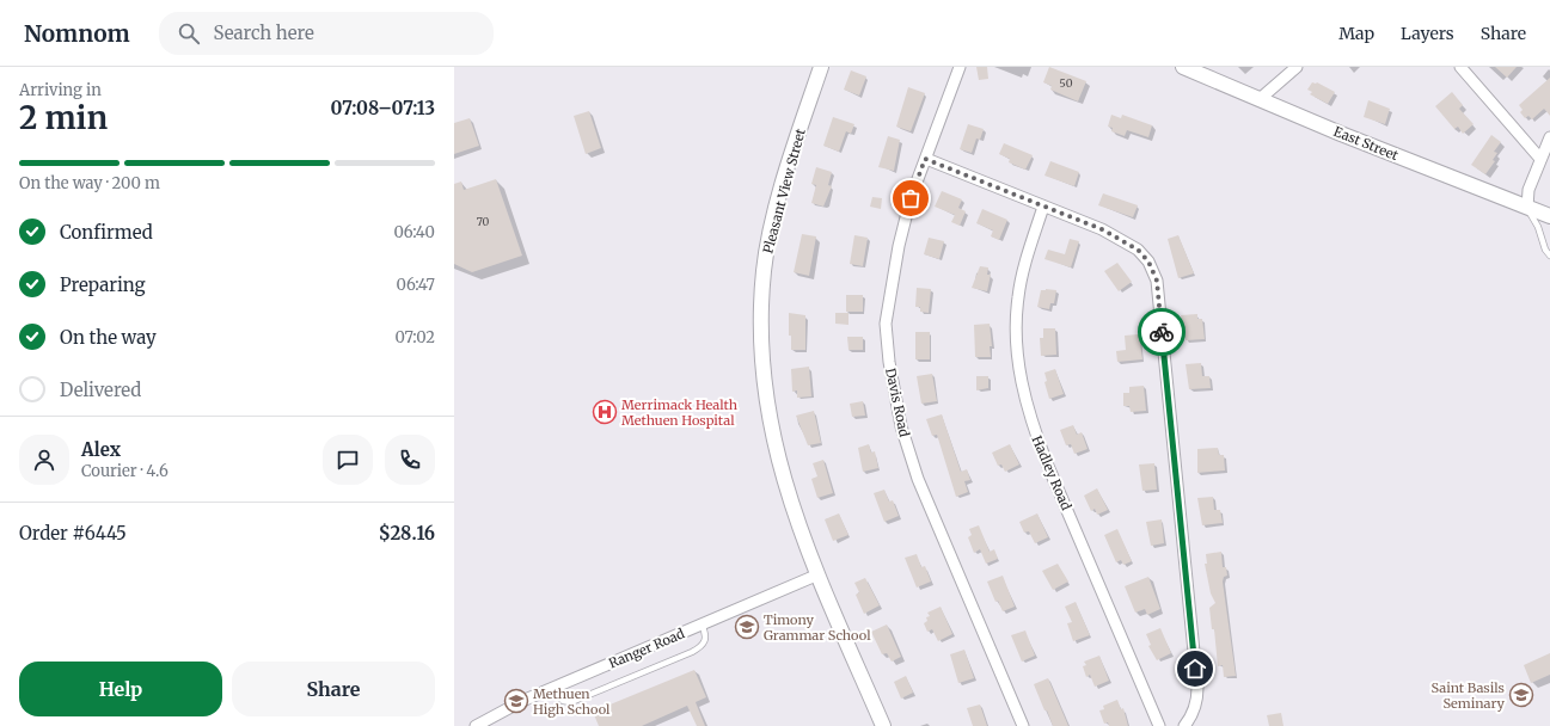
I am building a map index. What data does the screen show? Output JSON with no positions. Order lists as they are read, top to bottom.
{
  "streets": {
    "street": [
      "East Street",
      "Pleasant View Street",
      "Davis Road",
      "Hadley Road",
      "Ranger Road"
    ]
  },
  "crossings": [
    ["Pleasant View Street", "Ranger Road"]
  ],
  "places": {
    "hospital": ["Merrimack Health Methuen Hospital"],
    "school or university": ["Timony Grammar School", "Saint Basils Seminary", "Methuen High School"]
  },
  "house_numbers": ["50", "70"],
  "page": {
    "header": "Nomnom",
    "search": "Search here",
    "nav": ["Map", "Layers", "Share"],
    "heading": ["2 min", "Arriving in", "07:08–07:13"],
    "panel": [
      "Alex",
      "Courier · 4.6",
      "Order #6445",
      "$28.16"
    ],
    "bar": "On the way · 200 m",
    "list": [
      ["Confirmed", "06:40"],
      ["Preparing", "06:47"],
      ["On the way", "07:02"],
      "Delivered"
    ],
    "buttons": ["Help", "Share"]
  }
}
